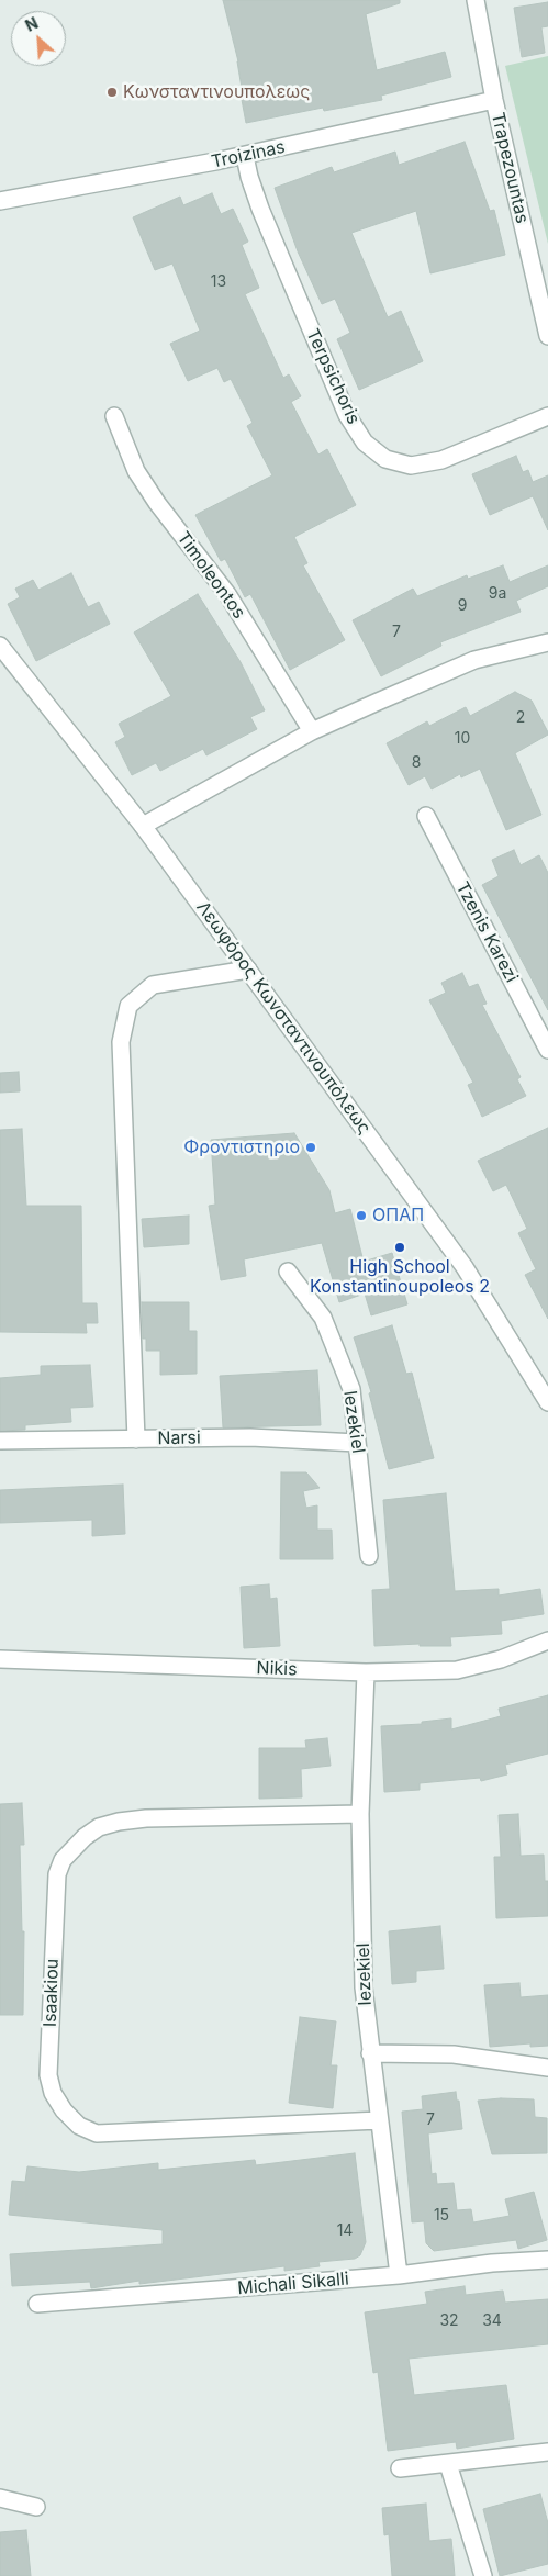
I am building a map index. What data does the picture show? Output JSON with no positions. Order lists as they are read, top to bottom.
{
  "streets": {
    "street": [
      "Troizinas",
      "Trapezountas",
      "Terpsichoris",
      "Timoleontos",
      "Tzenis Karezi",
      "Λεωφόρος Κωνσταντινουπόλεως",
      "Iezekiel",
      "Narsi",
      "Nikis",
      "Isaakiou",
      "Michali Sikalli"
    ]
  },
  "crossings": [
    ["Troizinas", "Trapezountas"],
    ["Troizinas", "Terpsichoris"],
    ["Iezekiel", "Narsi"],
    ["Iezekiel", "Nikis"],
    ["Iezekiel", "Isaakiou"],
    ["Iezekiel", "Michali Sikalli"]
  ],
  "places": [
    "Κωνσταντινουπολεως",
    "Φροντιστηριο",
    "ΟΠΑΠ",
    "High School Konstantinoupoleos 2"
  ],
  "house_numbers": [
    "13",
    "9a",
    "9",
    "7",
    "2",
    "10",
    "8",
    "7",
    "15",
    "14",
    "32",
    "34"
  ],
  "north": "top left"
}
